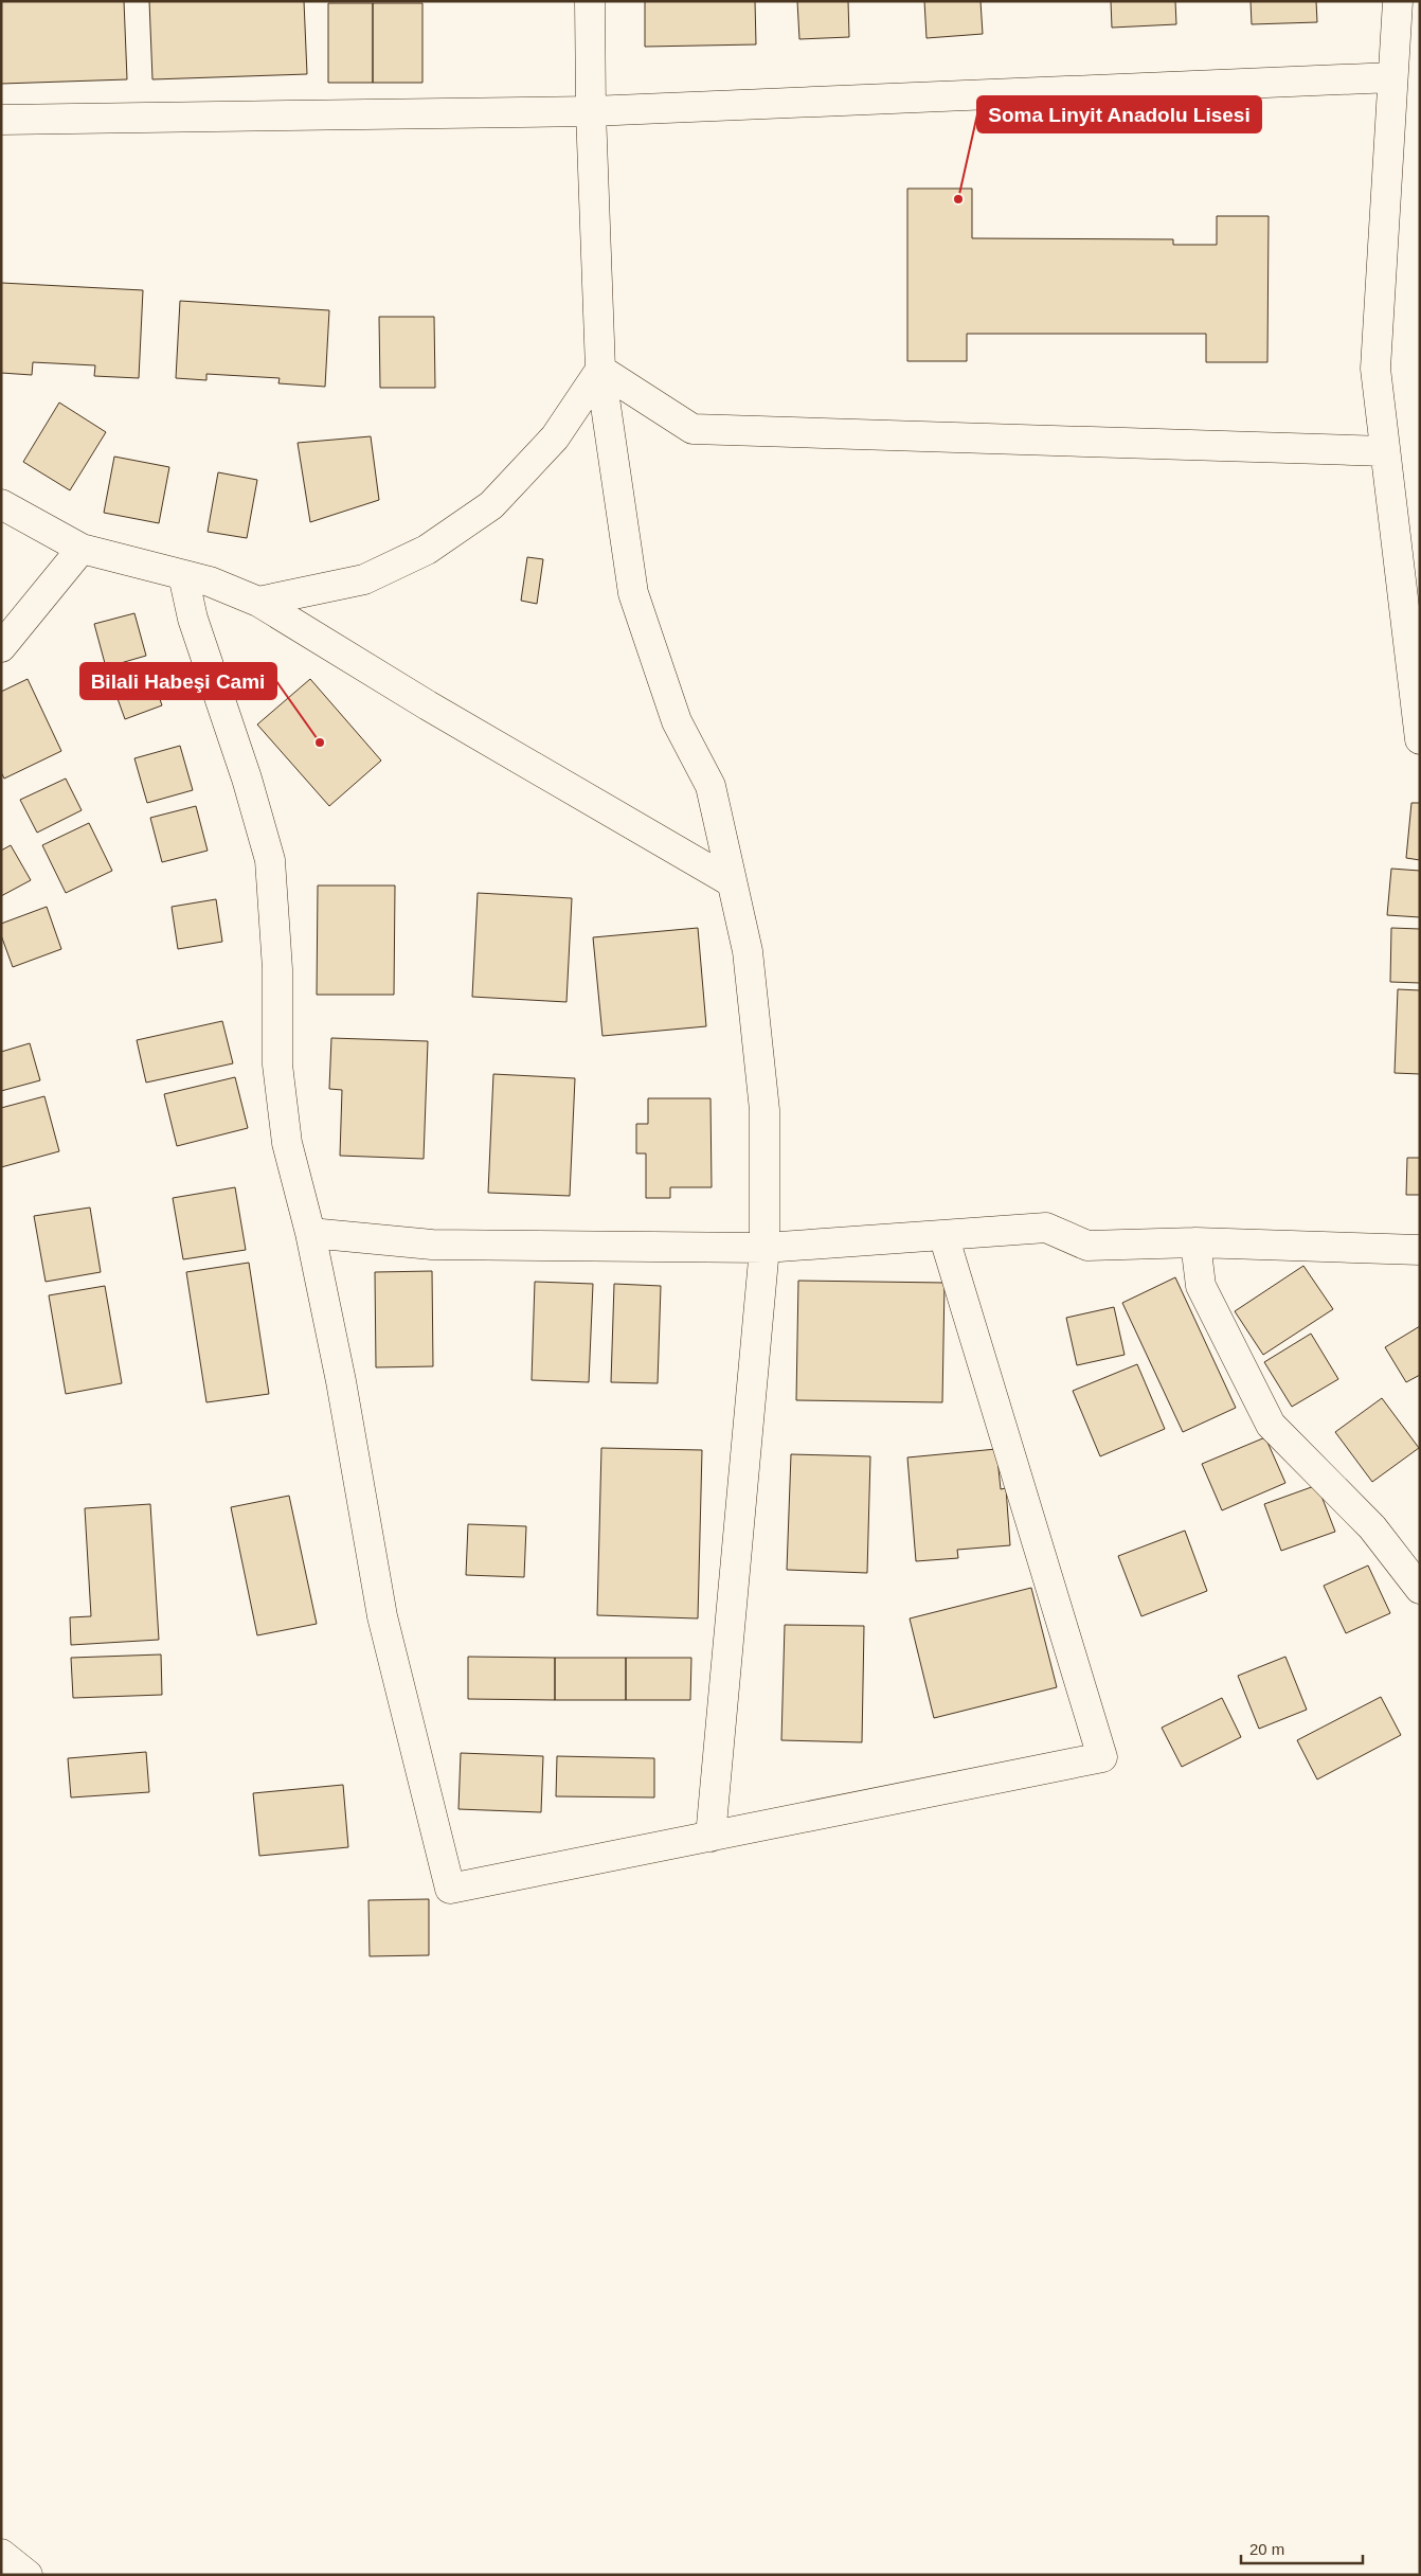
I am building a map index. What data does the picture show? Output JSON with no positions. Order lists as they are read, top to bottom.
{
  "places": ["Soma Linyit Anadolu Lisesi", "Bilali Habeşi Cami"],
  "scale_bar": "20 m"
}
